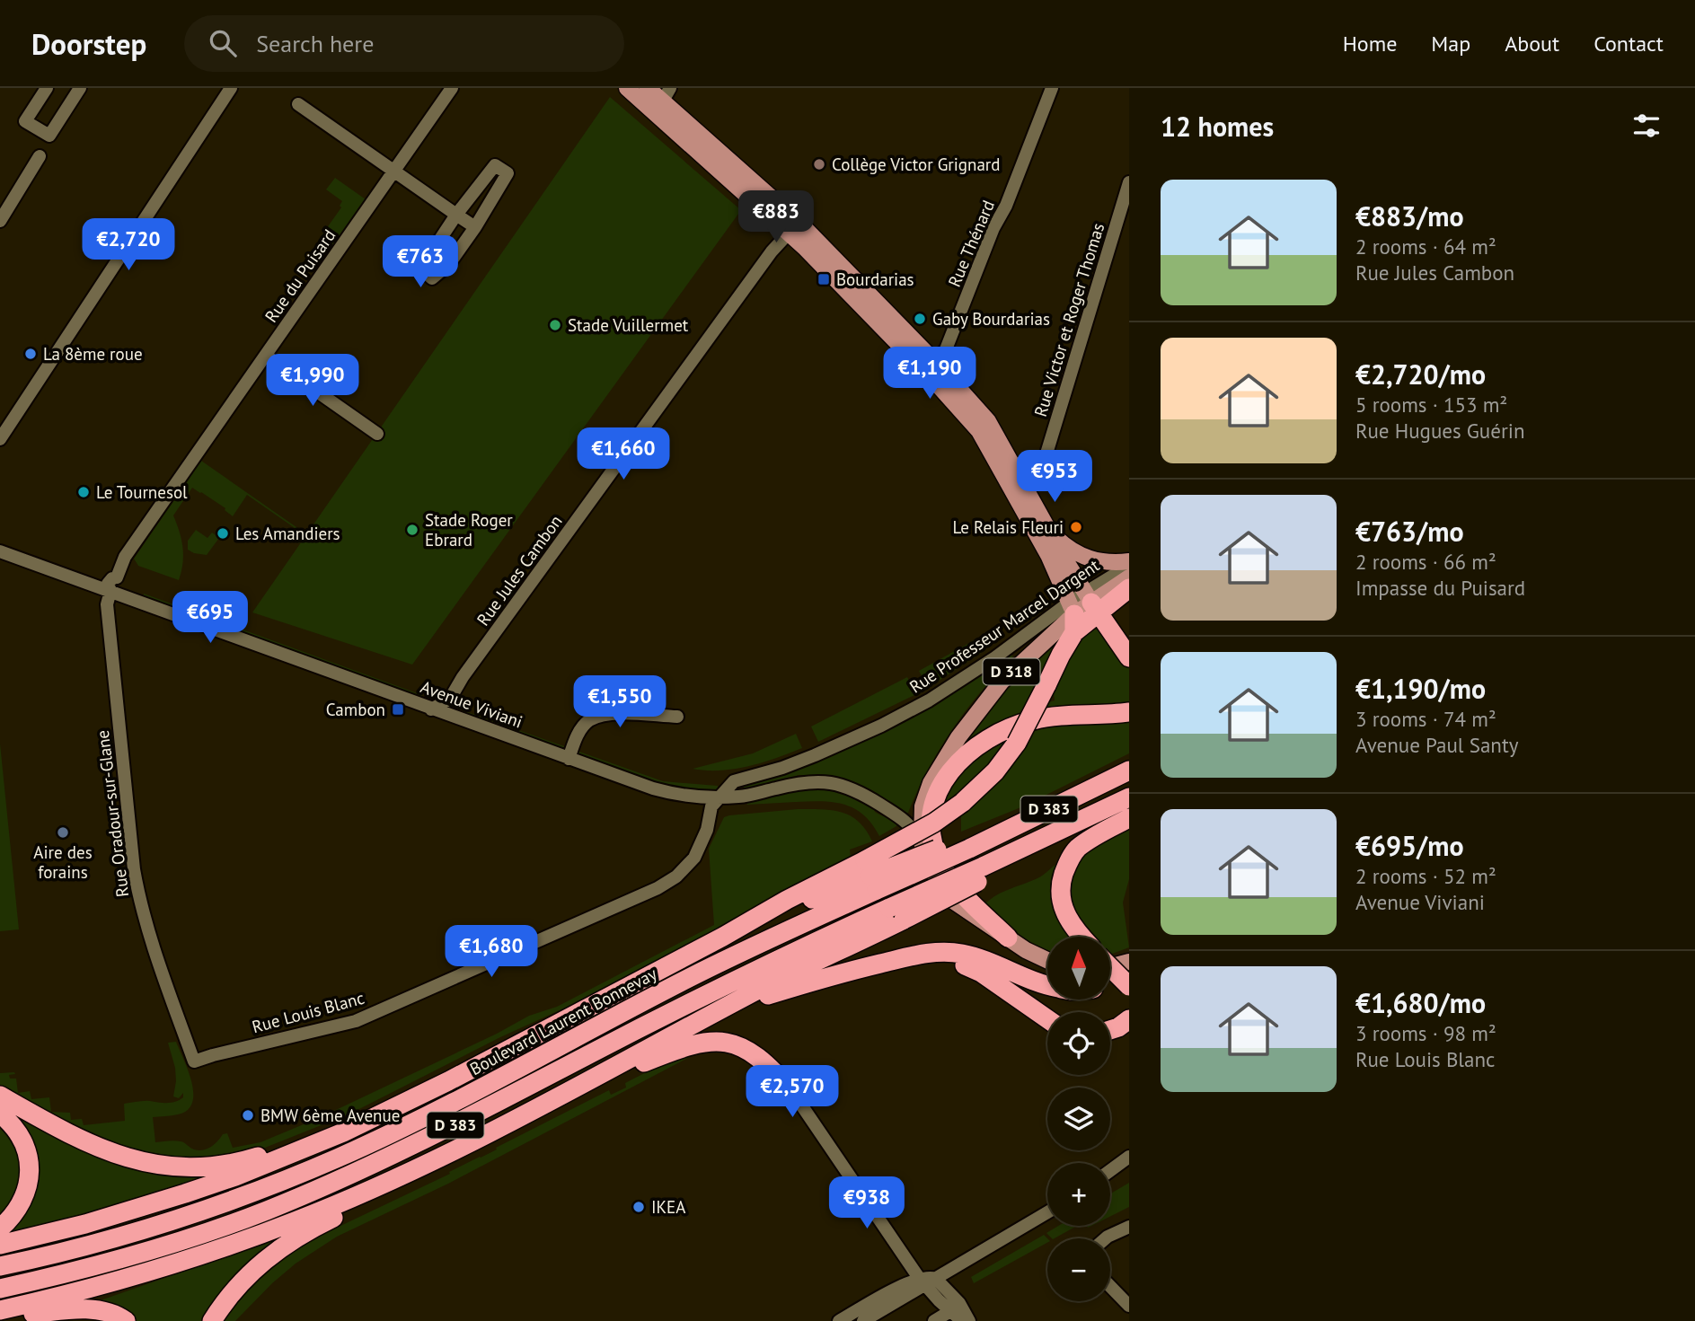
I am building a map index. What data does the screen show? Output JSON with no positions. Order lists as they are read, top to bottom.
{
  "streets": {
    "highway": ["D 383", "Boulevard Laurent Bonnevay"],
    "main road": ["Rue Professeur Marcel Dargent", "D 318", "Avenue Viviani"],
    "street": [
      "Rue Thénard",
      "Rue du Puisard",
      "Rue Victor et Roger Thomas",
      "Rue Jules Cambon",
      "Rue Oradour-sur-Glane",
      "Rue Louis Blanc"
    ]
  },
  "crossings": [
    ["Rue du Puisard", "Rue Oradour-sur-Glane"],
    ["Rue Jules Cambon", "Avenue Viviani"],
    ["Rue Professeur Marcel Dargent", "D 318"],
    ["Rue Professeur Marcel Dargent", "Avenue Viviani"],
    ["Rue Professeur Marcel Dargent", "Rue Louis Blanc"],
    ["D 318", "Avenue Viviani"],
    ["Avenue Viviani", "Rue Oradour-sur-Glane"],
    ["Avenue Viviani", "Rue Louis Blanc"],
    ["D 383", "Boulevard Laurent Bonnevay"],
    ["Rue Oradour-sur-Glane", "Rue Louis Blanc"]
  ],
  "places": {
    "other": [
      "Collège Victor Grignard",
      "Gaby Bourdarias",
      "Stade Vuillermet",
      "La 8ème roue",
      "Le Tournesol",
      "Le Relais Fleuri",
      "Stade Roger Ebrard",
      "Les Amandiers",
      "Aire des forains",
      "BMW 6ème Avenue",
      "IKEA"
    ],
    "transit": ["Bourdarias", "Cambon"]
  },
  "north": "top",
  "page": {
    "header": "Doorstep",
    "search": "Search here",
    "nav": [
      "Home",
      "Map",
      "About",
      "Contact"
    ],
    "heading": "12 homes",
    "list": [
      {
        "name": "€883/mo",
        "note": "2 rooms · 64 m² · Rue Jules Cambon"
      },
      {
        "name": "€2,720/mo",
        "note": "5 rooms · 153 m² · Rue Hugues Guérin"
      },
      {
        "name": "€763/mo",
        "note": "2 rooms · 66 m² · Impasse du Puisard"
      },
      {
        "name": "€1,190/mo",
        "note": "3 rooms · 74 m² · Avenue Paul Santy"
      },
      {
        "name": "€695/mo",
        "note": "2 rooms · 52 m² · Avenue Viviani"
      },
      {
        "name": "€1,680/mo",
        "note": "3 rooms · 98 m² · Rue Louis Blanc"
      }
    ],
    "price": [
      "€883",
      "€2,720",
      "€763",
      "€1,190",
      "€1,990",
      "€1,660",
      "€953",
      "€695",
      "€1,550",
      "€1,680",
      "€2,570",
      "€938"
    ],
    "map_buttons": ["+", "−"]
  }
}
